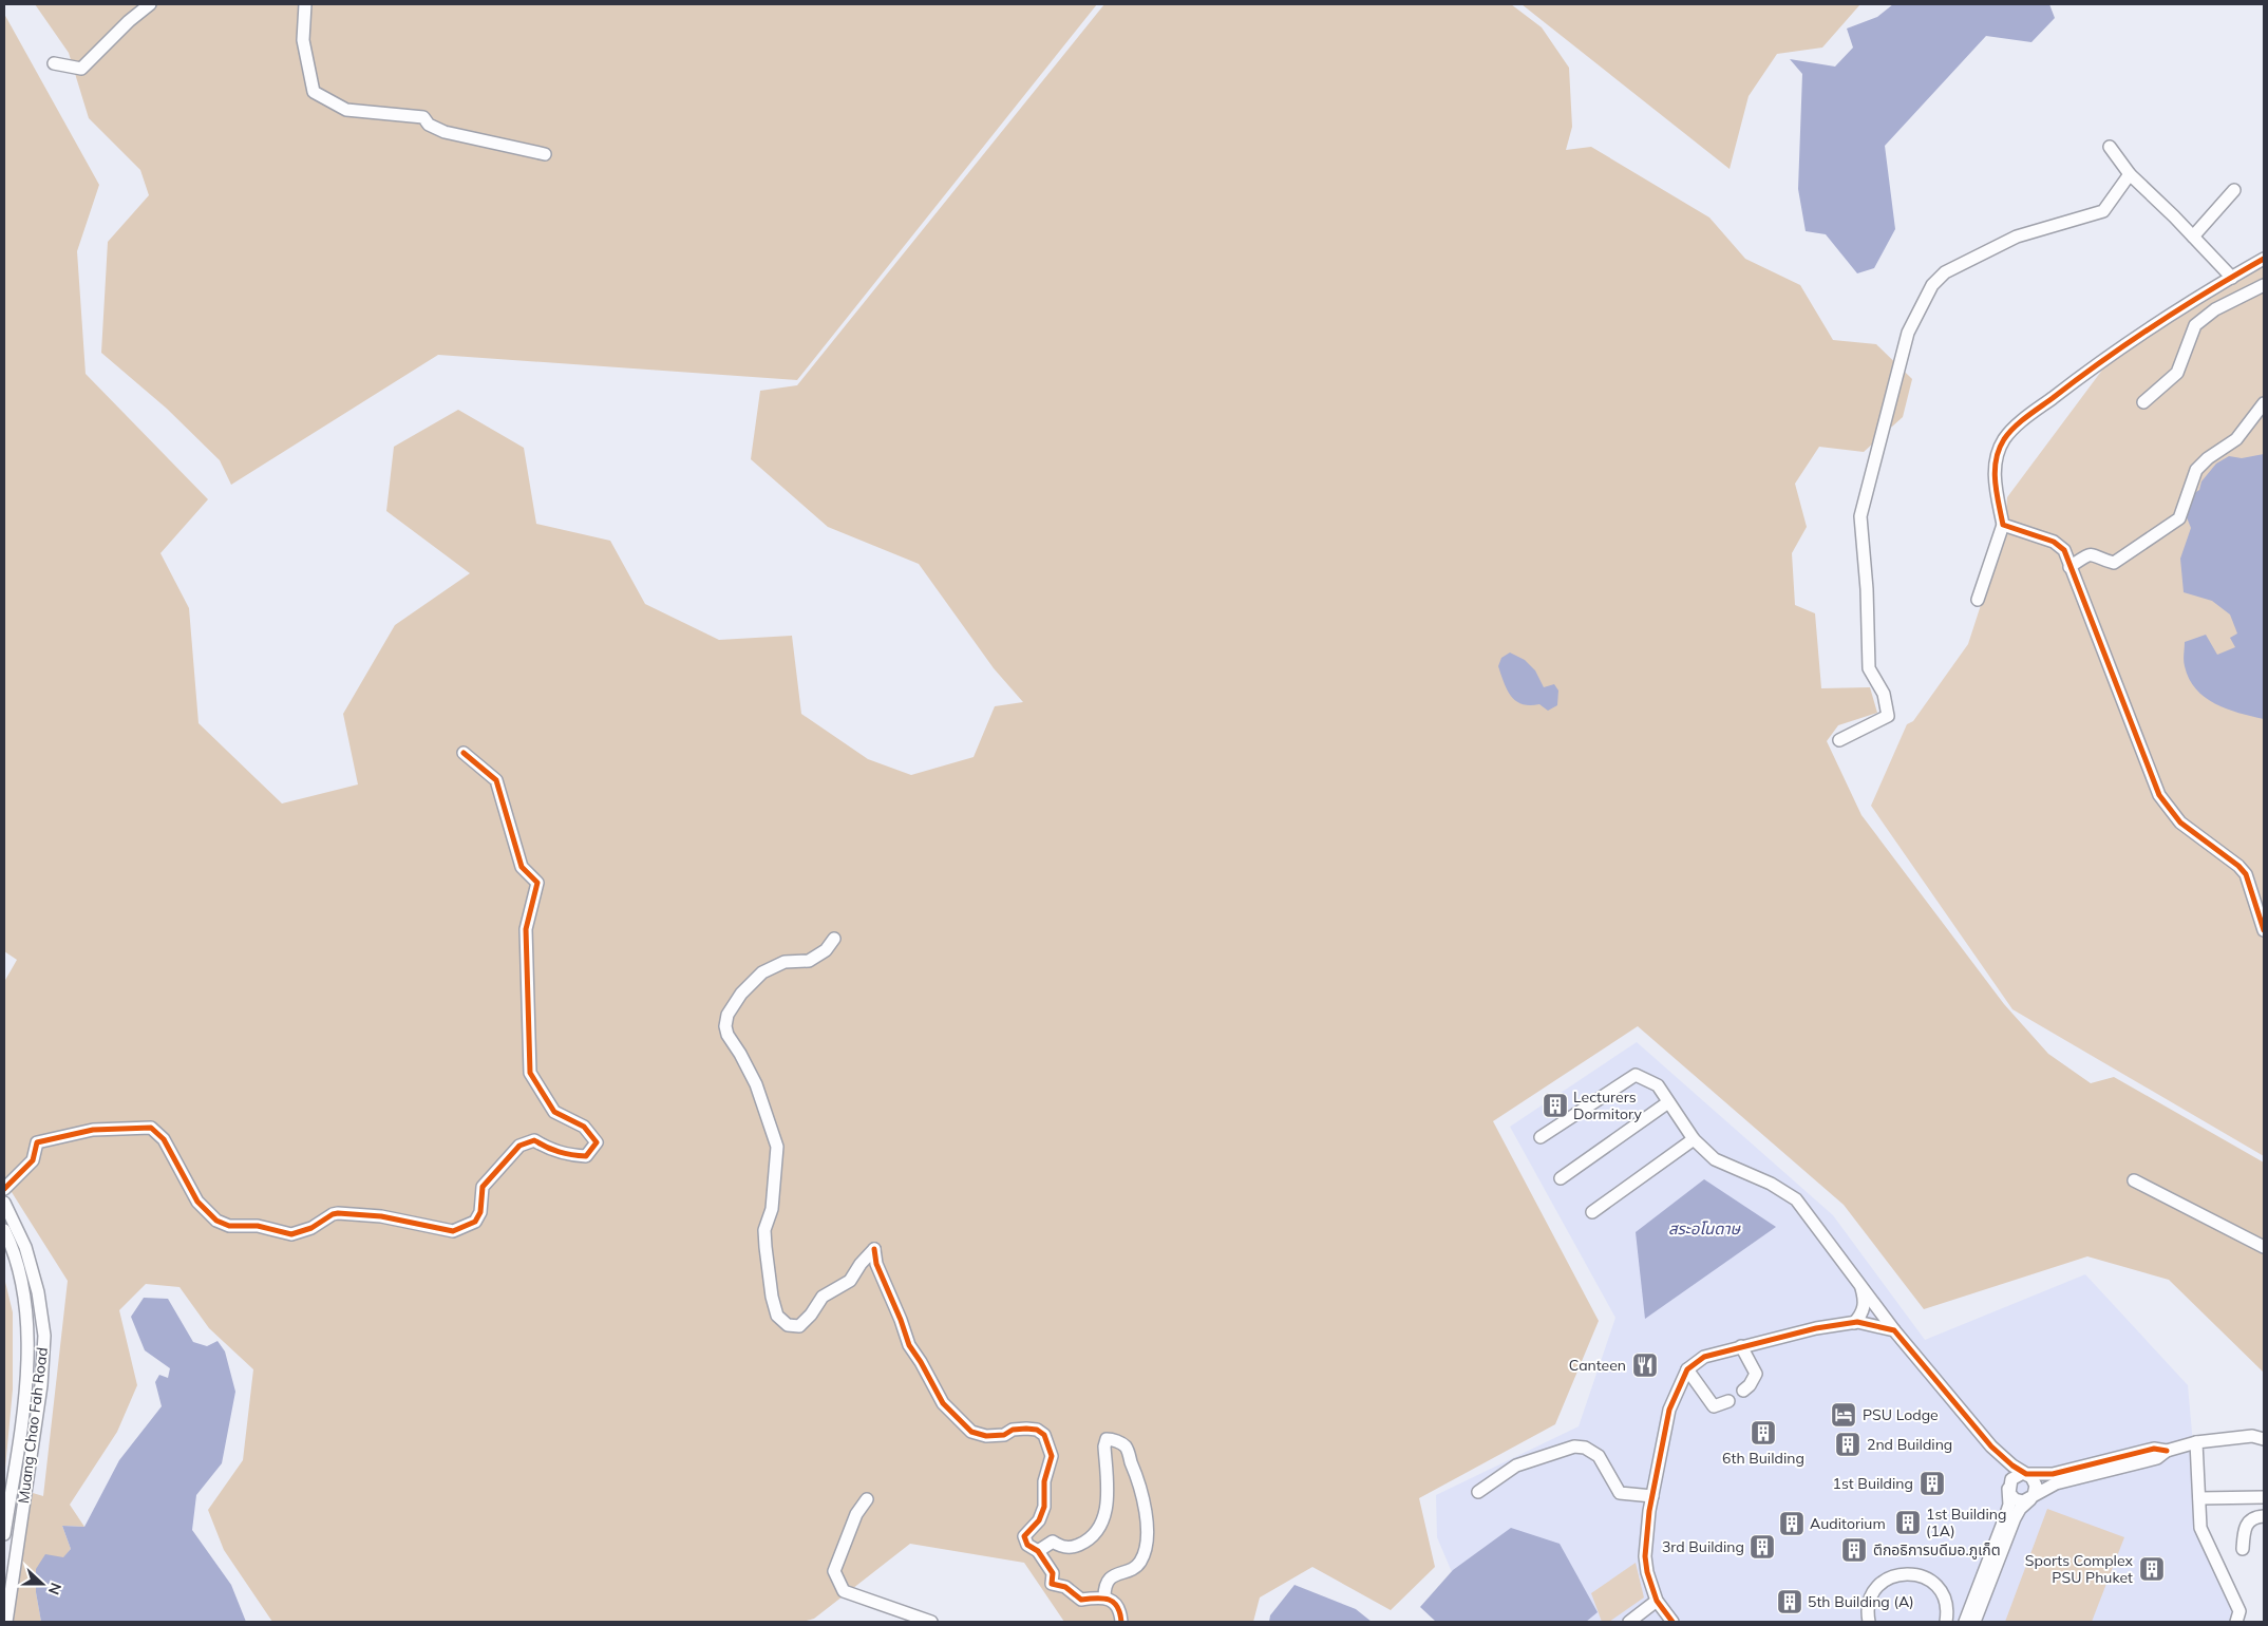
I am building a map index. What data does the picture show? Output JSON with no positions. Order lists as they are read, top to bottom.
{
  "streets": {
    "street": ["Muang Chao Fah Road"]
  },
  "water": ["สระอโนดาษ"],
  "places": {
    "building": [
      "Lecturers Dormitory",
      "6th Building",
      "2nd Building",
      "1st Building",
      "1st Building (1A)",
      "Auditorium",
      "3rd Building",
      "ตึกอธิการบดีมอ.ภูเก็ต",
      "Sports Complex PSU Phuket",
      "5th Building (A)"
    ],
    "restaurant": ["Canteen"],
    "hotel": ["PSU Lodge"]
  },
  "north": "right"
}
